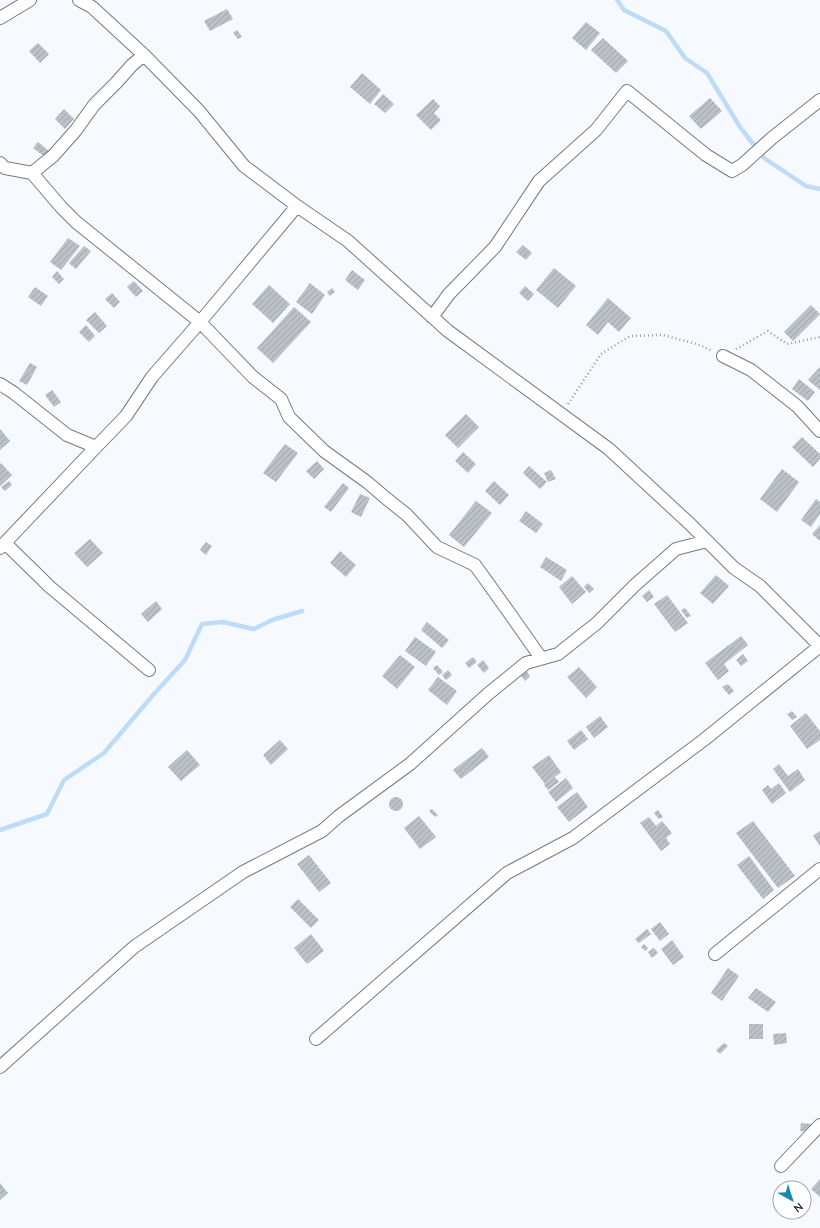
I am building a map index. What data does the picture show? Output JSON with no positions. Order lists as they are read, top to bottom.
{
  "north": "bottom right"
}
